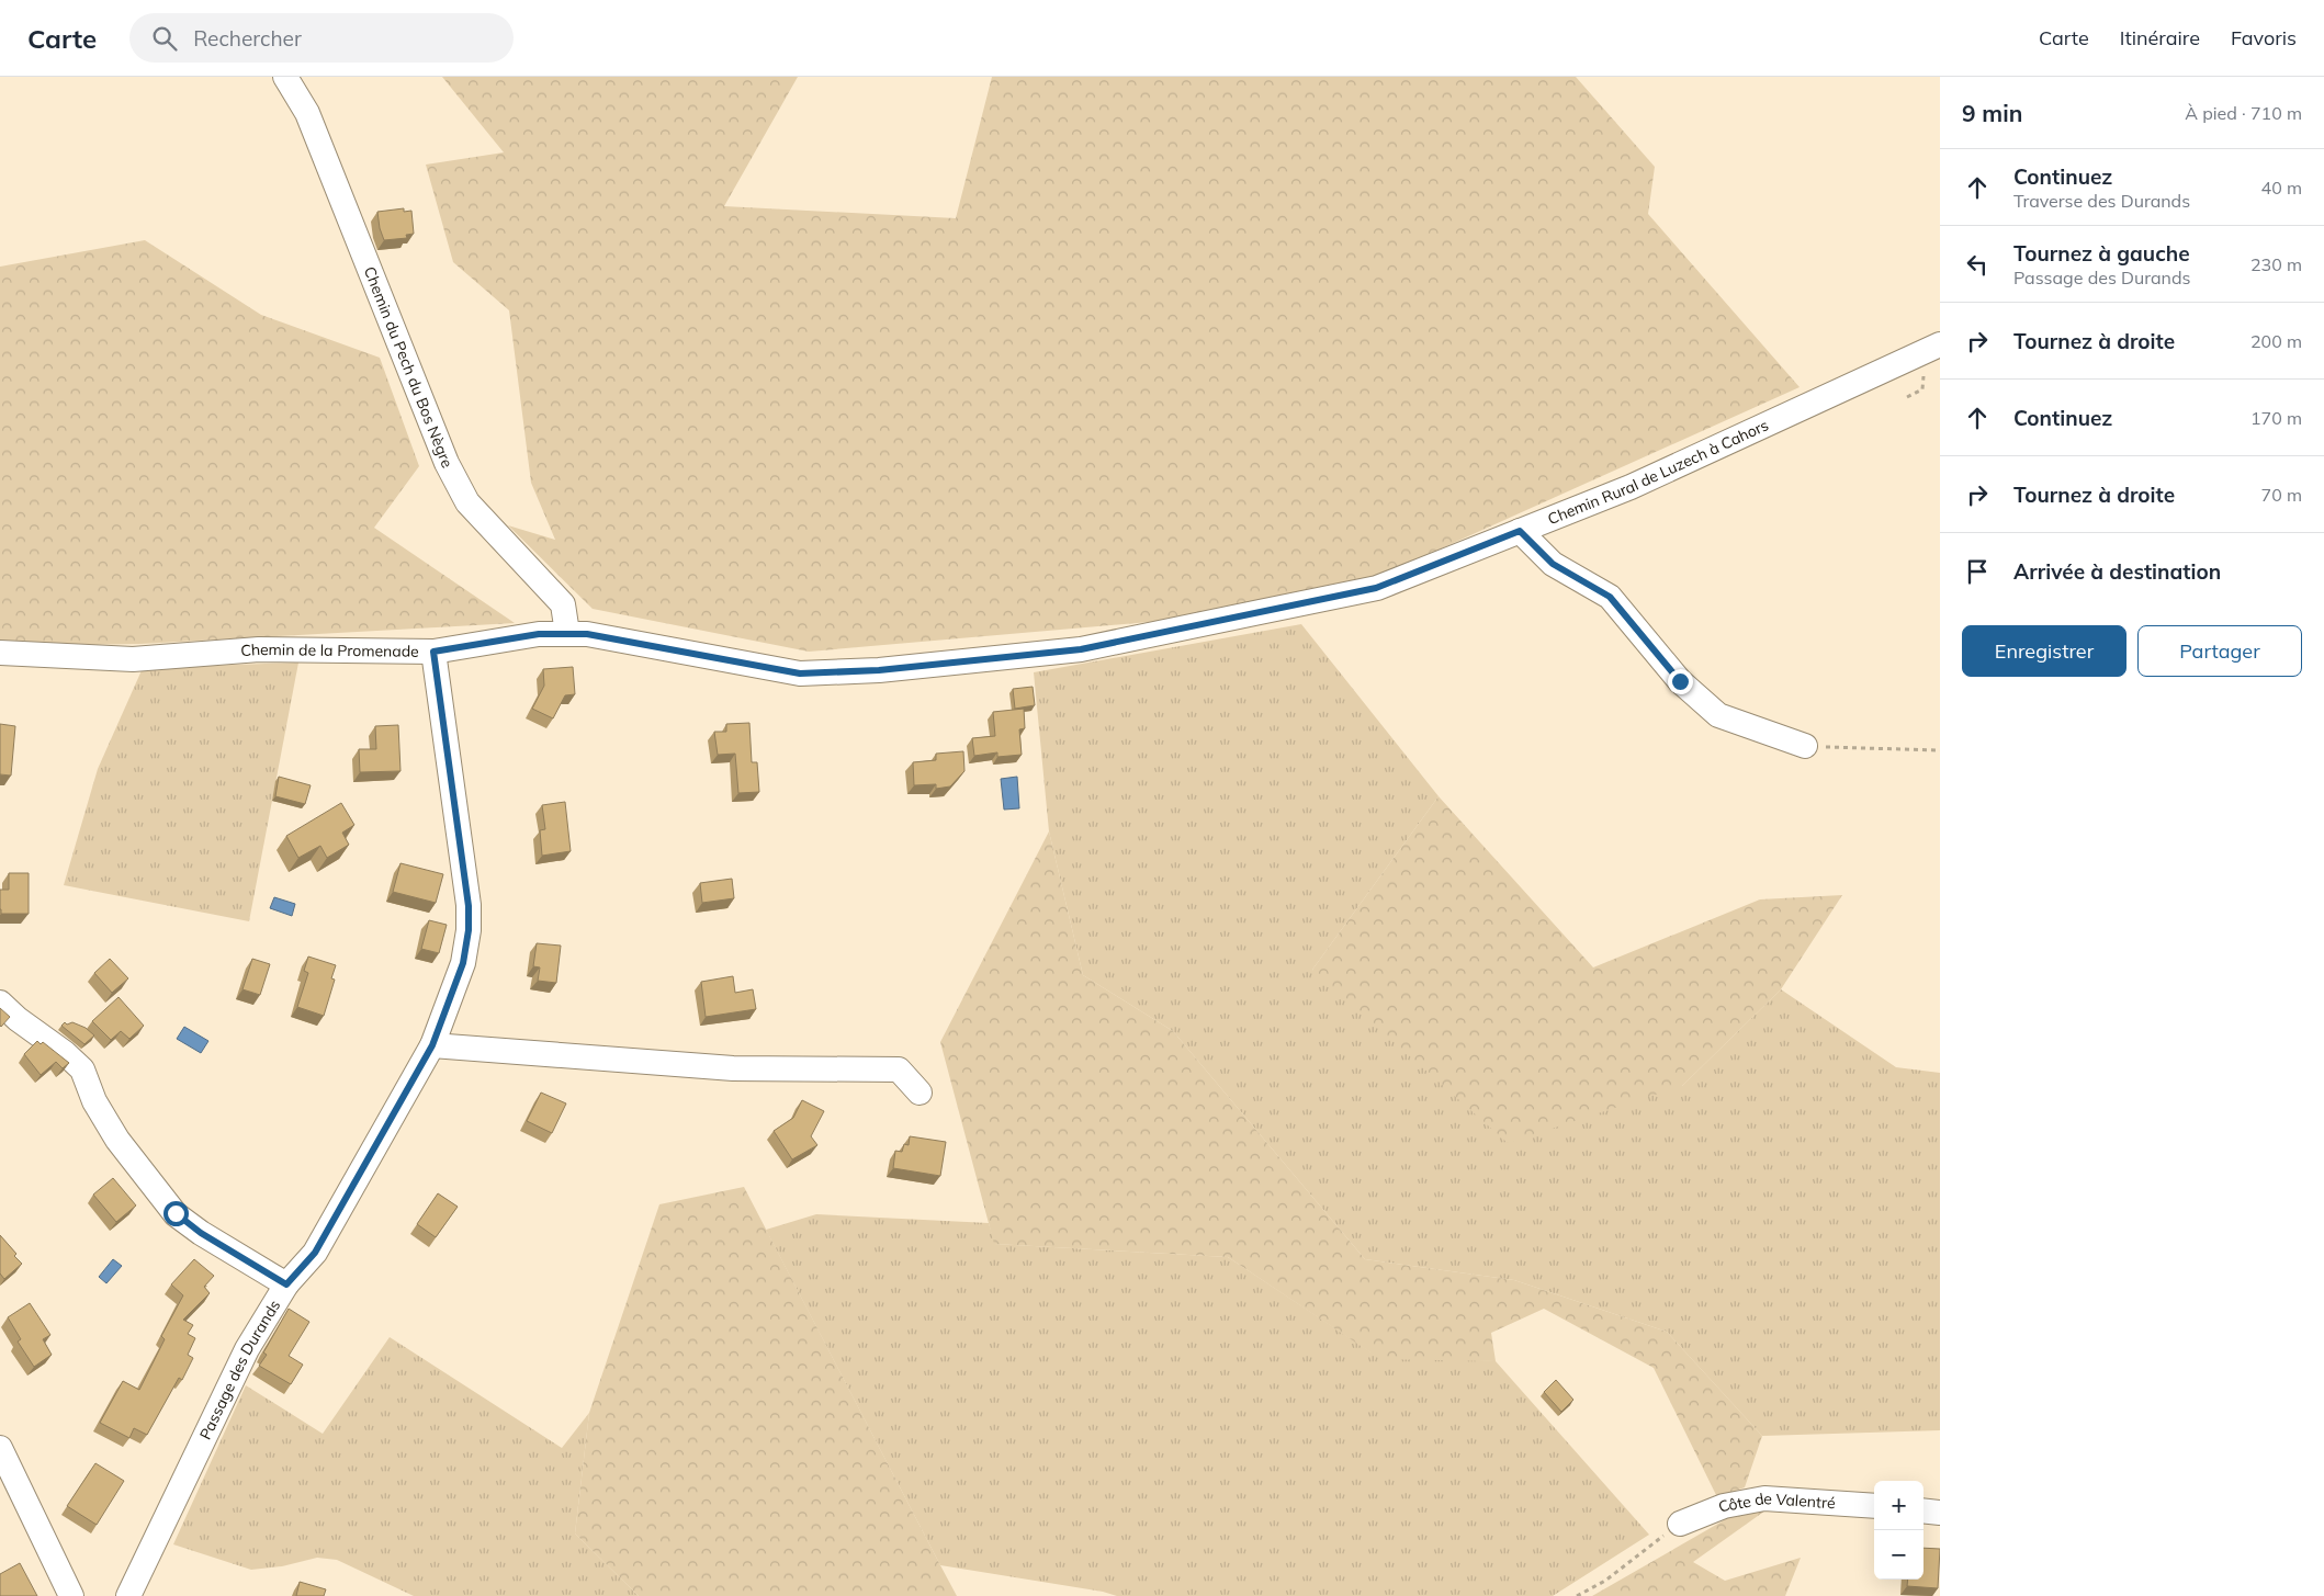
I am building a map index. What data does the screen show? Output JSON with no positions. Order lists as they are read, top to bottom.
{
  "streets": {
    "street": [
      "Chemin du Pech du Bos Nègre",
      "Chemin Rural de Luzech à Cahors",
      "Chemin de la Promenade",
      "Passage des Durands",
      "Côte de Valentré"
    ]
  },
  "crossings": [
    ["Chemin du Pech du Bos Nègre", "Chemin de la Promenade"],
    ["Chemin Rural de Luzech à Cahors", "Chemin de la Promenade"],
    ["Chemin de la Promenade", "Passage des Durands"]
  ],
  "page": {
    "header": "Carte",
    "search": "Rechercher",
    "nav": ["Carte", "Itinéraire", "Favoris"],
    "heading": ["9 min", "À pied · 710 m"],
    "list": [
      ["Continuez", "Traverse des Durands", "40 m"],
      ["Tournez à gauche", "Passage des Durands", "230 m"],
      ["Tournez à droite", "200 m"],
      ["Continuez", "170 m"],
      ["Tournez à droite", "70 m"],
      "Arrivée à destination"
    ],
    "buttons": ["Enregistrer", "Partager"],
    "map_buttons": ["+", "−"]
  }
}
